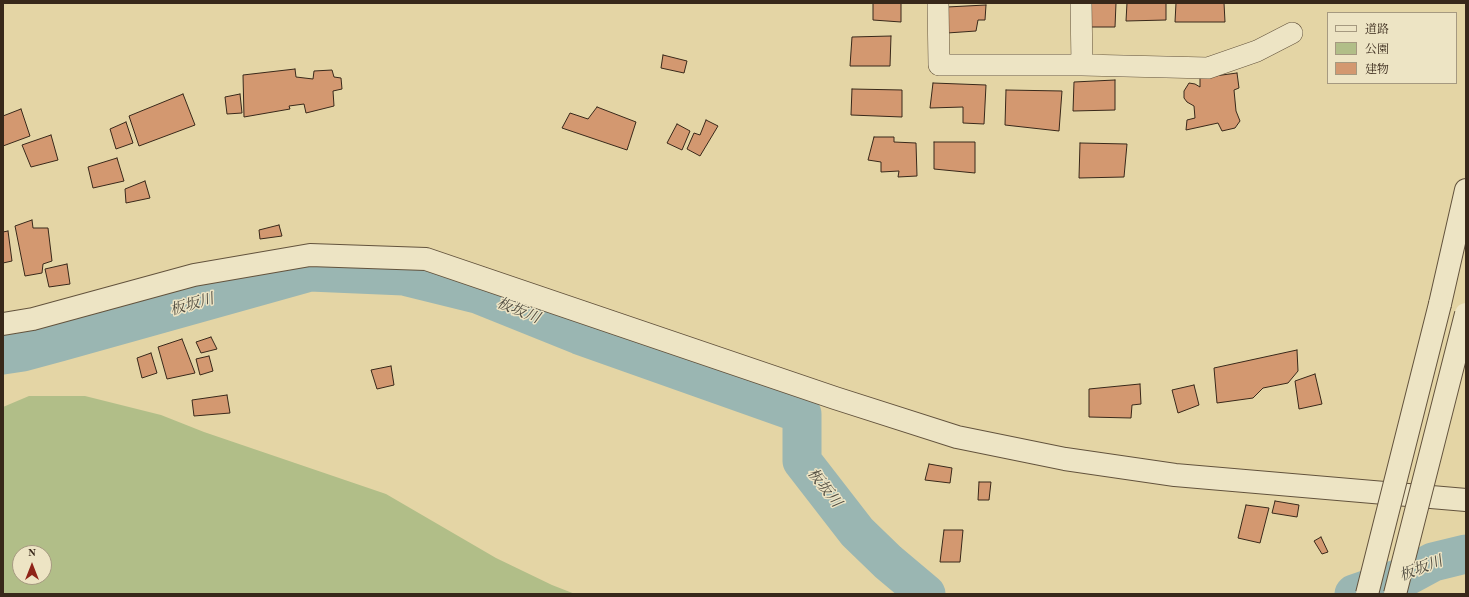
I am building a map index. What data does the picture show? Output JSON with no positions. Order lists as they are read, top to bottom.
{
  "water": ["板坂川"],
  "legend": ["道路", "公園", "建物"],
  "north": "top"
}
